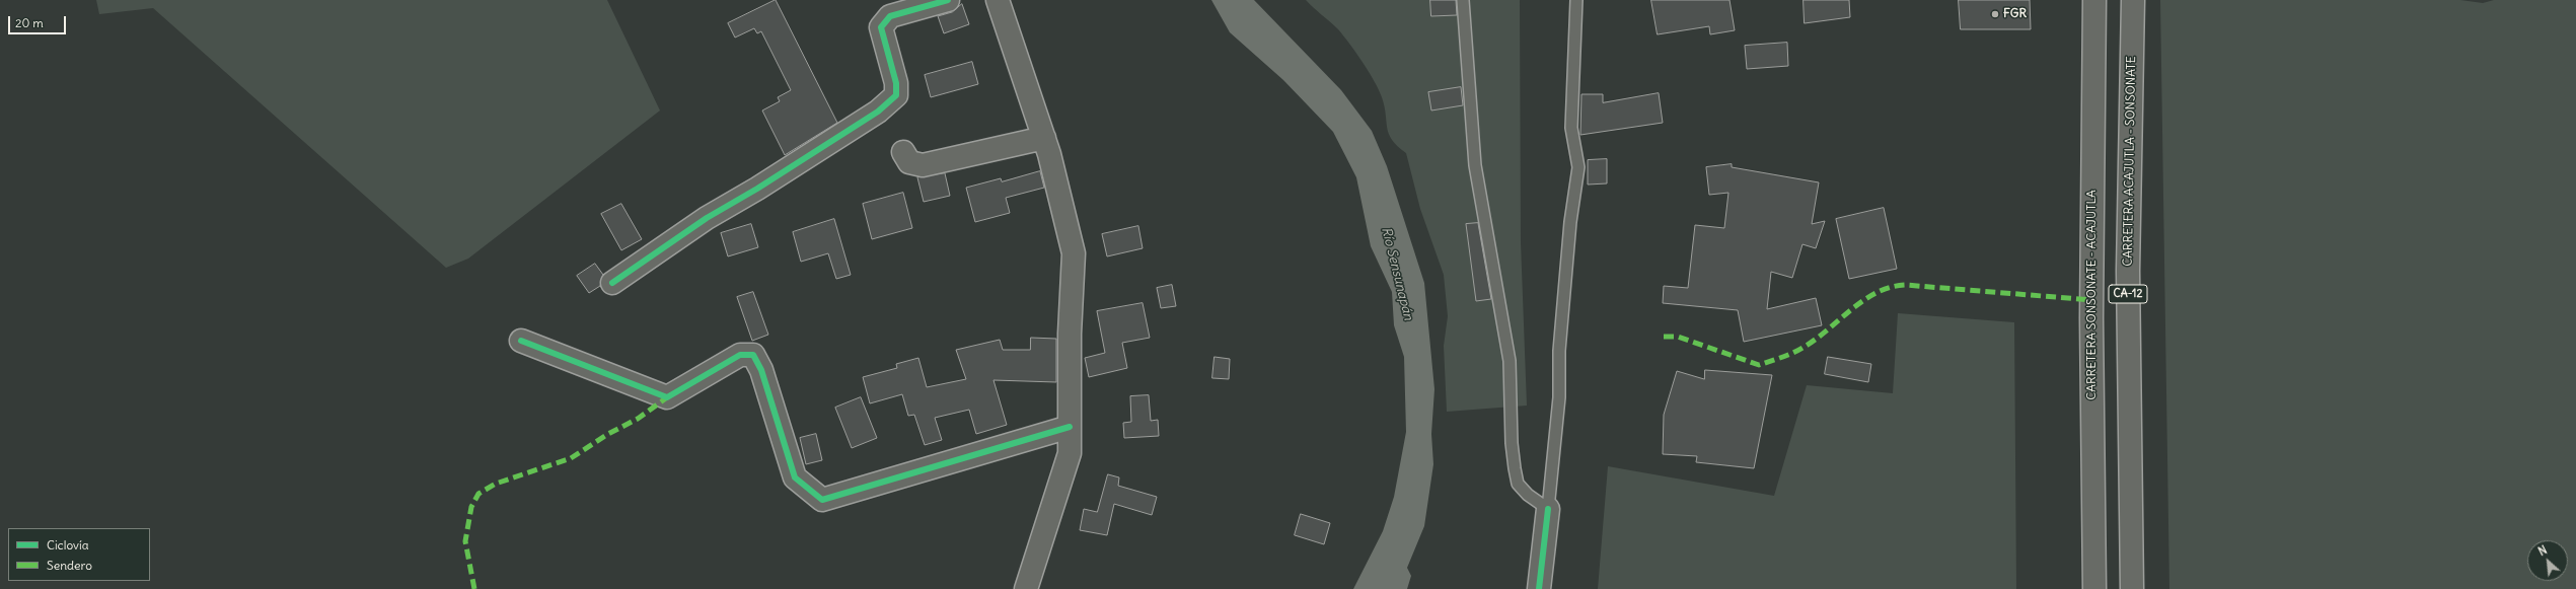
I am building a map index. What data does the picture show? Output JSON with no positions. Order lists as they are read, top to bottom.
{
  "streets": {
    "main road": ["CARRETERA ACAJUTLA - SONSONATE", "CA-12", "CARRETERA SONSONATE - ACAJUTLA"]
  },
  "water": ["Río Sensunapán"],
  "places": ["FGR"],
  "legend": ["Ciclovía", "Sendero"],
  "scale_bar": "20 m",
  "north": "top left"
}
